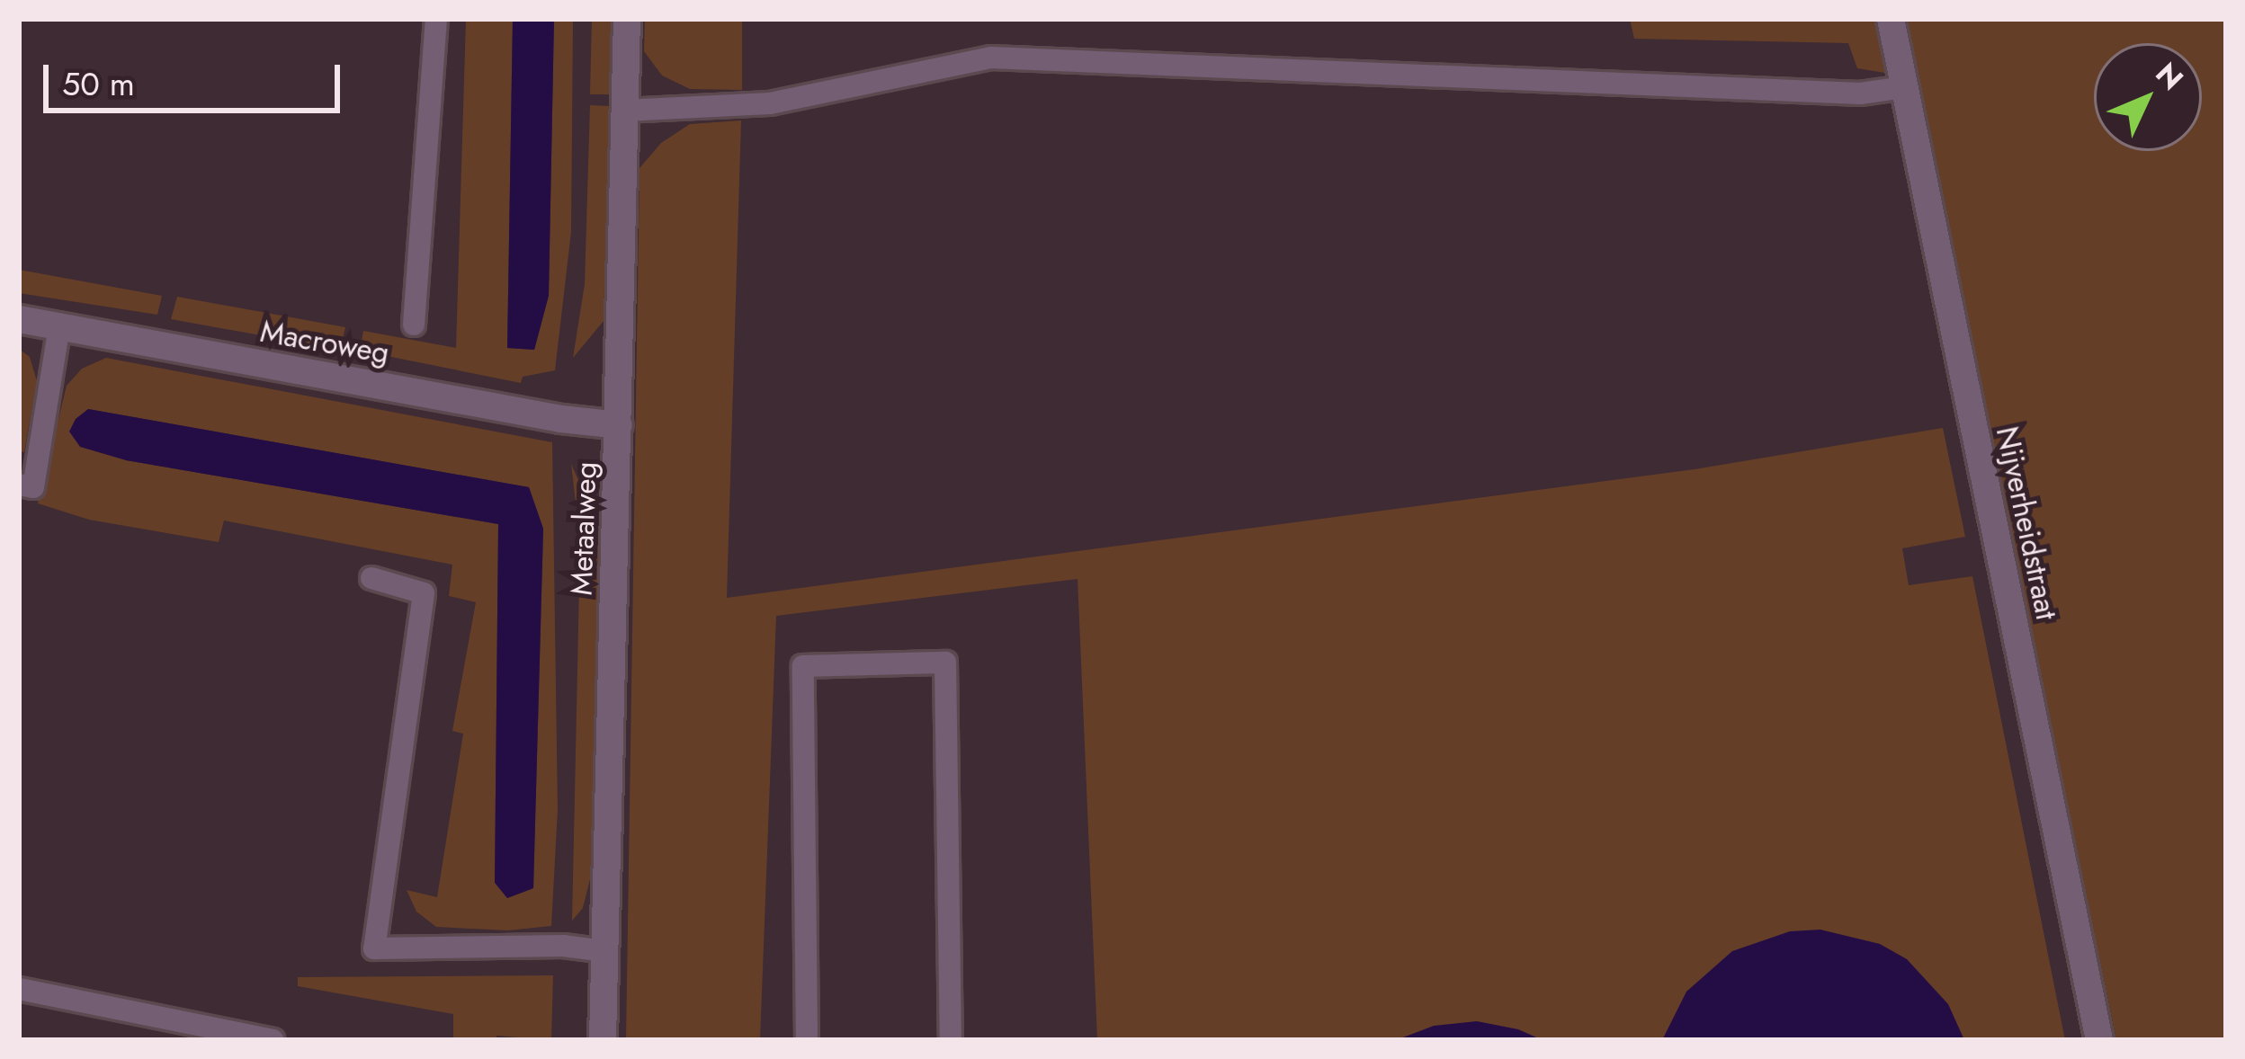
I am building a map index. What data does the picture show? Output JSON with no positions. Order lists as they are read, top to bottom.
{
  "streets": {
    "street": ["Macroweg", "Nijverheidstraat", "Metaalweg"]
  },
  "crossings": [
    ["Macroweg", "Metaalweg"]
  ],
  "scale_bar": "50 m",
  "north": "top right"
}
